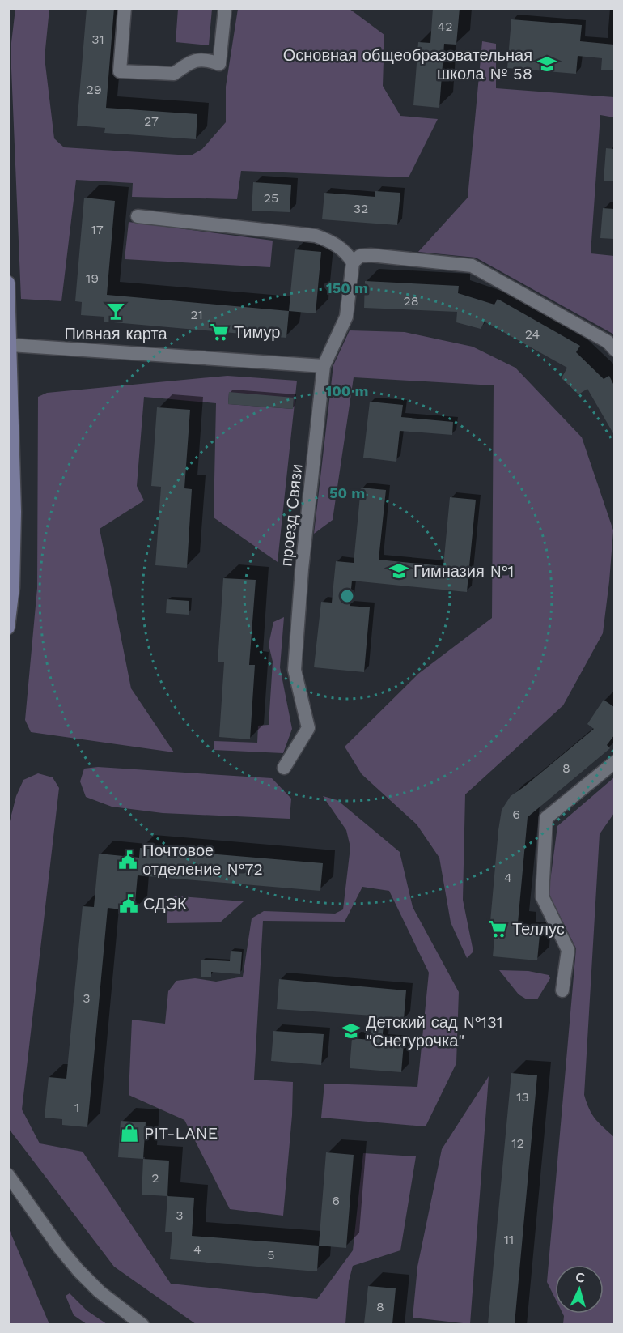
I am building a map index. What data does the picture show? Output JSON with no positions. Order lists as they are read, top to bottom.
{
  "streets": {
    "street": ["проезд Связи"]
  },
  "places": {
    "school or university": ["Основная общеобразовательная школа № 58", "Гимназия №1", "Детский сад №131 \"Снегурочка\""],
    "bar": ["Пивная карта"],
    "supermarket": ["Тимур", "Теллус"],
    "public building": ["Почтовое отделение №72", "СДЭК"],
    "shop": ["PIT-LANE"]
  },
  "house_numbers": [
    "42",
    "31",
    "29",
    "27",
    "25",
    "32",
    "17",
    "19",
    "28",
    "21",
    "24",
    "8",
    "6",
    "4",
    "3",
    "13",
    "1",
    "12",
    "2",
    "6",
    "3",
    "11",
    "4",
    "5",
    "8"
  ],
  "north": "top",
  "rings": ["150 m", "100 m", "50 m"]
}
